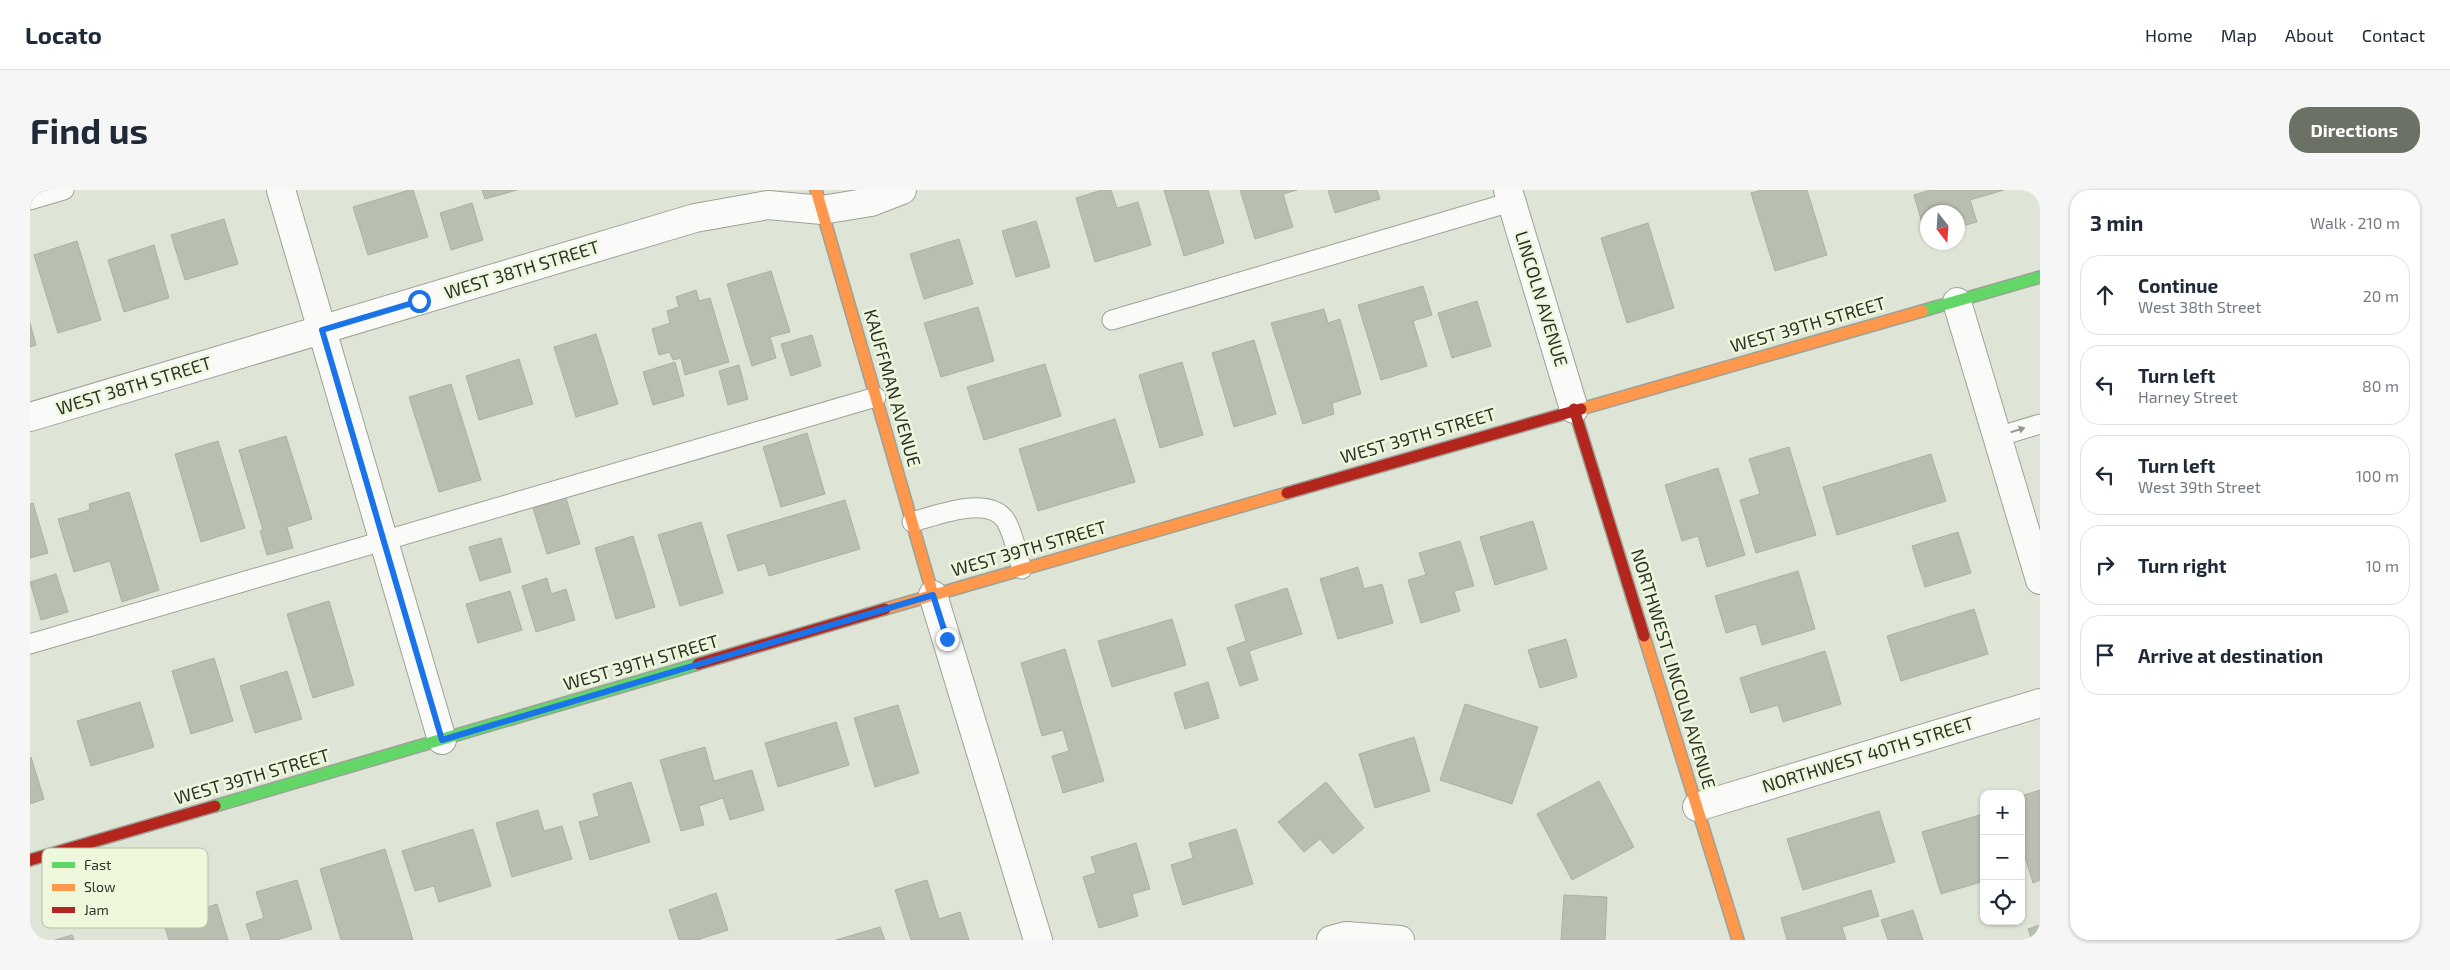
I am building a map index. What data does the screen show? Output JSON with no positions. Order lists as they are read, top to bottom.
{
  "streets": {
    "street": [
      "WEST 38TH STREET",
      "LINCOLN AVENUE",
      "WEST 39TH STREET",
      "KAUFFMAN AVENUE",
      "NORTHWEST LINCOLN AVENUE",
      "NORTHWEST 40TH STREET"
    ]
  },
  "crossings": [
    ["WEST 38TH STREET", "KAUFFMAN AVENUE"],
    ["LINCOLN AVENUE", "WEST 39TH STREET"],
    ["LINCOLN AVENUE", "NORTHWEST LINCOLN AVENUE"],
    ["WEST 39TH STREET", "KAUFFMAN AVENUE"],
    ["WEST 39TH STREET", "NORTHWEST LINCOLN AVENUE"],
    ["NORTHWEST LINCOLN AVENUE", "NORTHWEST 40TH STREET"]
  ],
  "legend": ["Fast", "Slow", "Jam"],
  "north": "bottom",
  "page": {
    "header": "Locato",
    "nav": [
      "Home",
      "Map",
      "About",
      "Contact"
    ],
    "buttons": "Directions",
    "title": "Find us",
    "heading": ["3 min", "Walk · 210 m"],
    "list": [
      ["Continue", "West 38th Street", "20 m"],
      ["Turn left", "Harney Street", "80 m"],
      ["Turn left", "West 39th Street", "100 m"],
      ["Turn right", "10 m"],
      "Arrive at destination"
    ],
    "map_buttons": ["+", "−"]
  }
}
